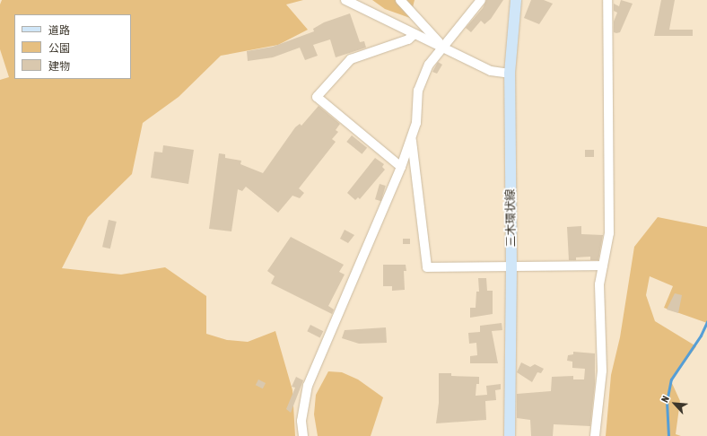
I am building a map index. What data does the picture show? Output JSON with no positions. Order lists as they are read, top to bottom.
{
  "streets": {
    "main road": ["三木環状線"]
  },
  "legend": ["道路", "公園", "建物"],
  "north": "top left"
}
